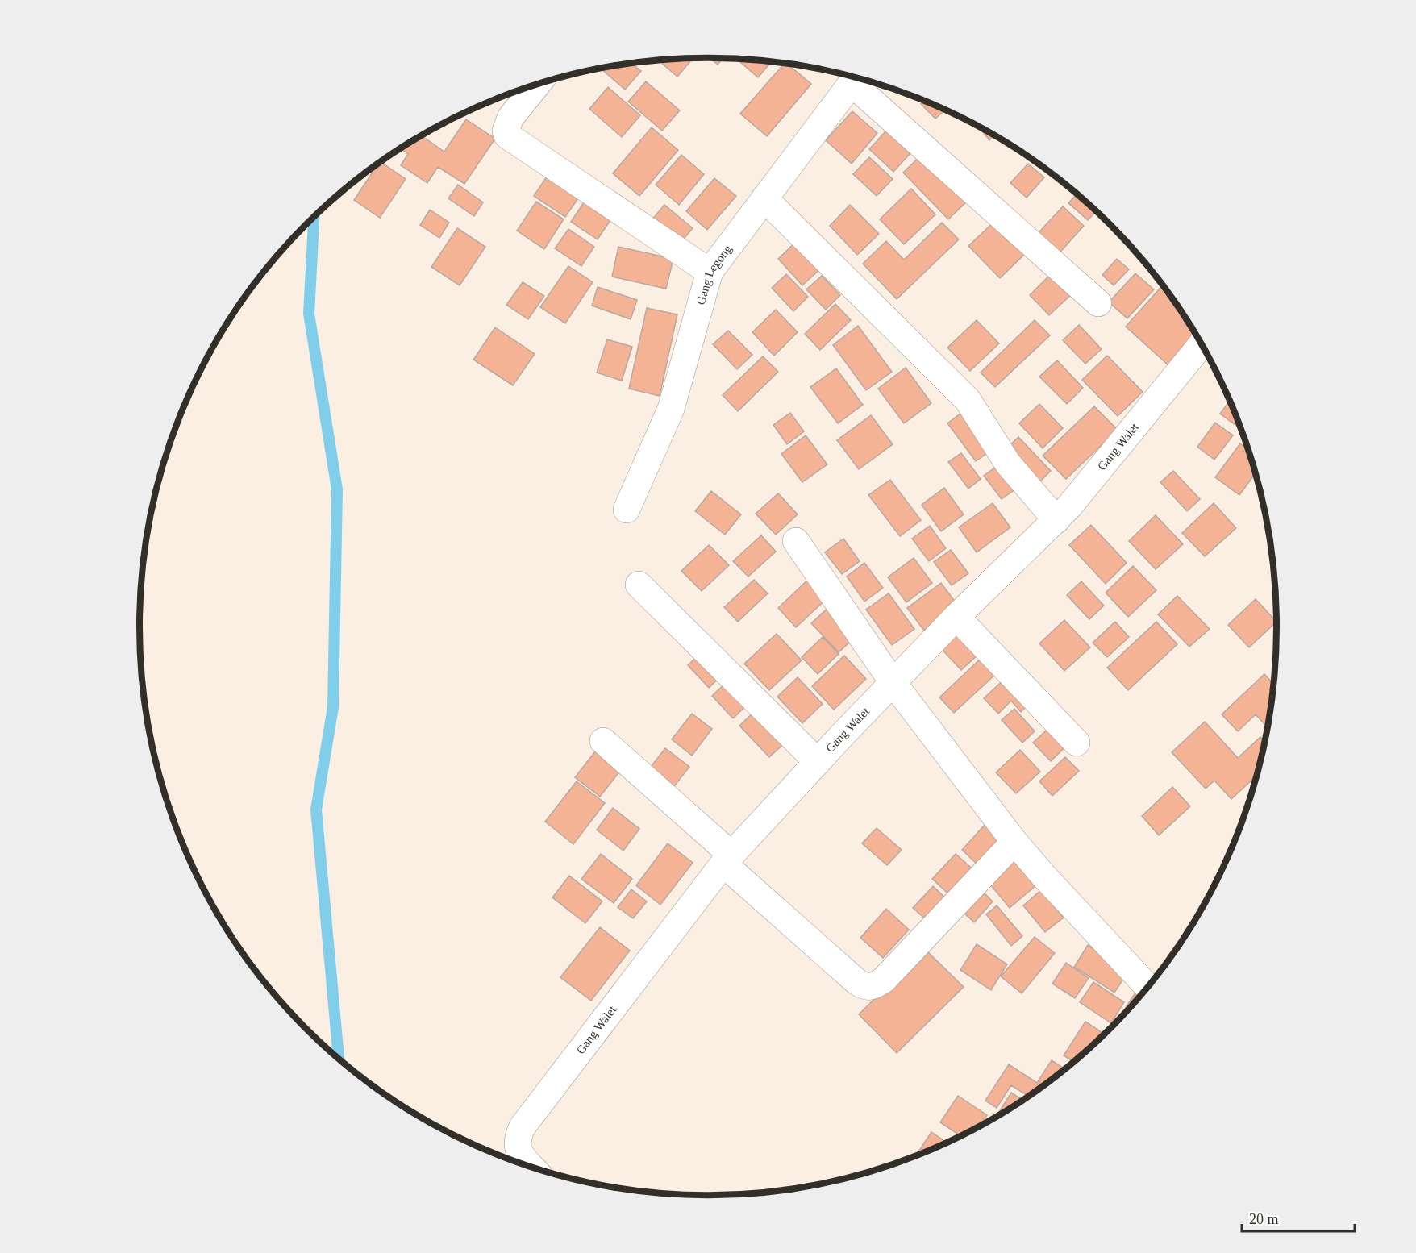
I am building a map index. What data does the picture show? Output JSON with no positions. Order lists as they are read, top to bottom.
{
  "streets": {
    "street": ["Gang Legong", "Gang Walet"]
  },
  "scale_bar": "20 m"
}
